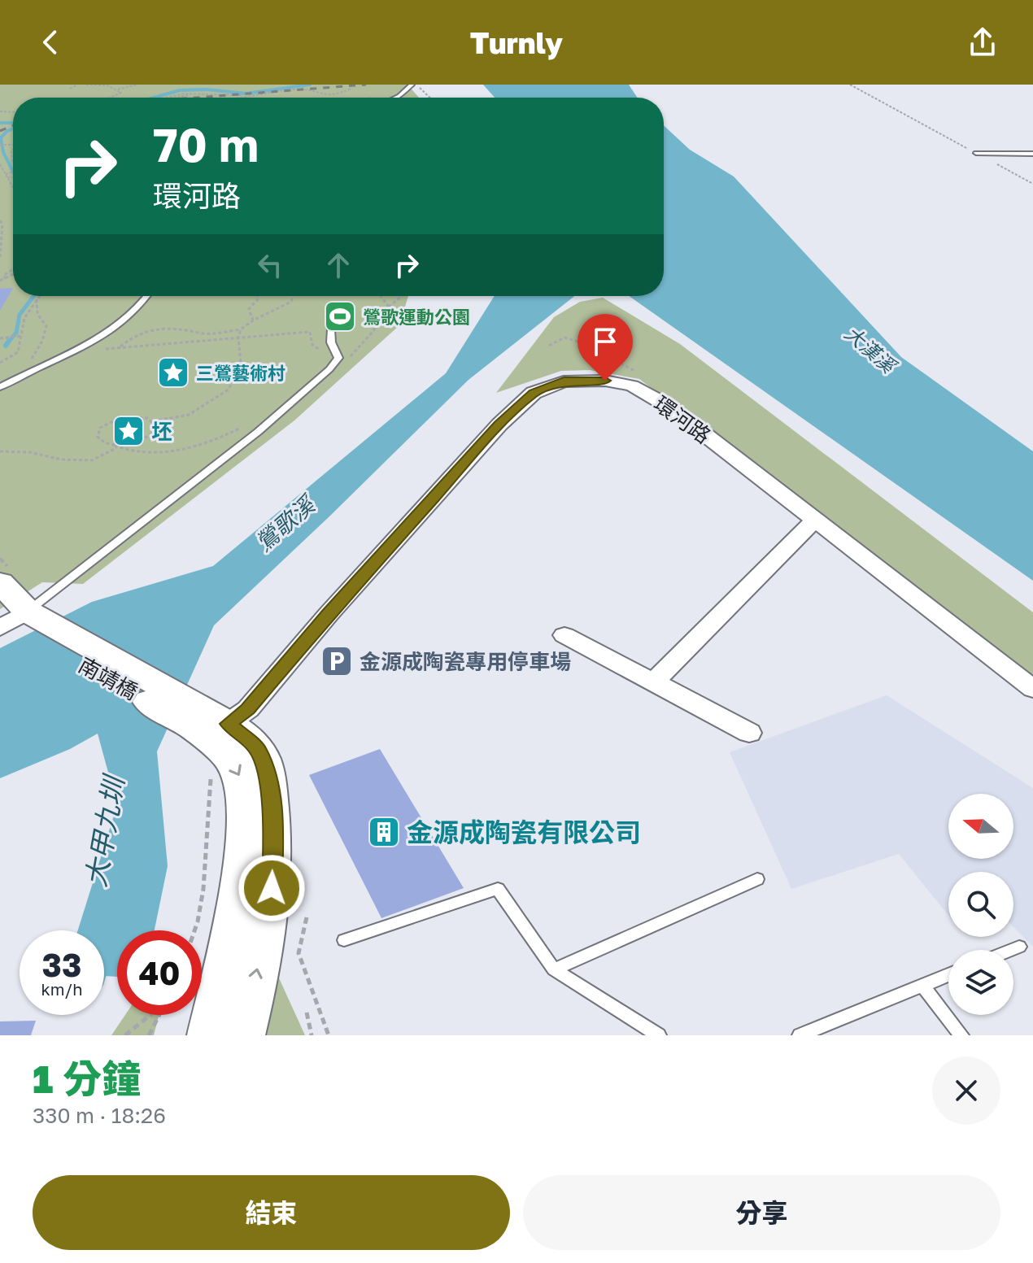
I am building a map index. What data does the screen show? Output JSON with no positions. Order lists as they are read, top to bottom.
{
  "streets": {
    "street": ["環河路", "南靖橋"]
  },
  "crossings": [
    ["環河路", "南靖橋"]
  ],
  "water": ["大漢溪", "鶯歌溪", "大甲九圳"],
  "places": {
    "sports": ["鶯歌運動公園"],
    "place": ["三鶯藝術村", "坯"],
    "parking": ["金源成陶瓷專用停車場"],
    "building": ["金源成陶瓷有限公司"]
  },
  "north": "left",
  "page": {
    "header": "Turnly",
    "turn": ["70 m", "環河路"],
    "speed": "33 km/h",
    "limit": "40",
    "heading": ["1 分鐘", "330 m · 18:26"],
    "buttons": ["結束", "分享"]
  }
}
